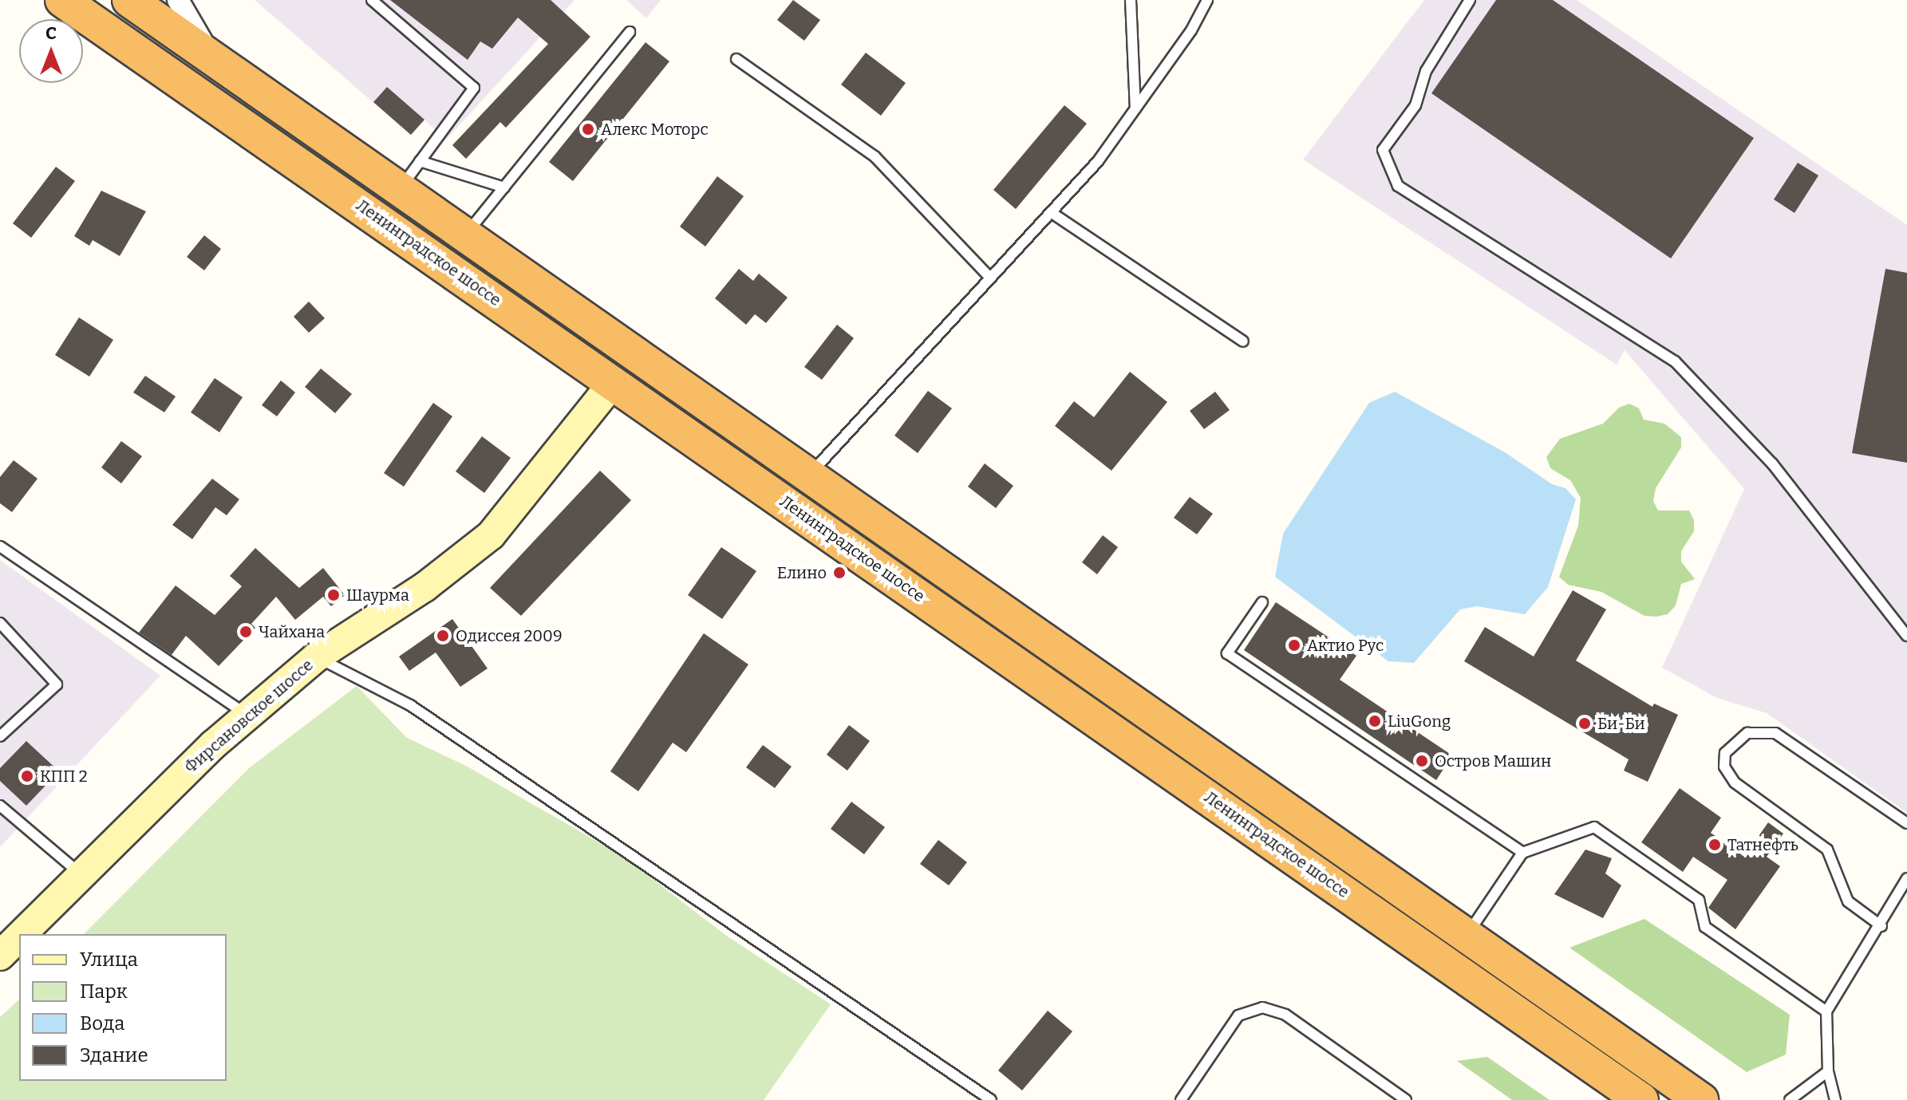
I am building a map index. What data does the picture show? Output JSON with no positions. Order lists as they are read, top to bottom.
{
  "streets": {
    "highway": ["Ленинградское шоссе"],
    "main road": ["Фирсановское шоссе"]
  },
  "crossings": [
    ["Ленинградское шоссе", "Фирсановское шоссе"]
  ],
  "places": [
    "Алекс Моторс",
    "Елино",
    "Шаурма",
    "Чайхана",
    "Одиссея 2009",
    "Актио Рус",
    "LiuGong",
    "Би-Би",
    "Остров Машин",
    "КПП 2",
    "Татнефть"
  ],
  "legend": [
    "Улица",
    "Парк",
    "Вода",
    "Здание"
  ],
  "north": "top"
}
